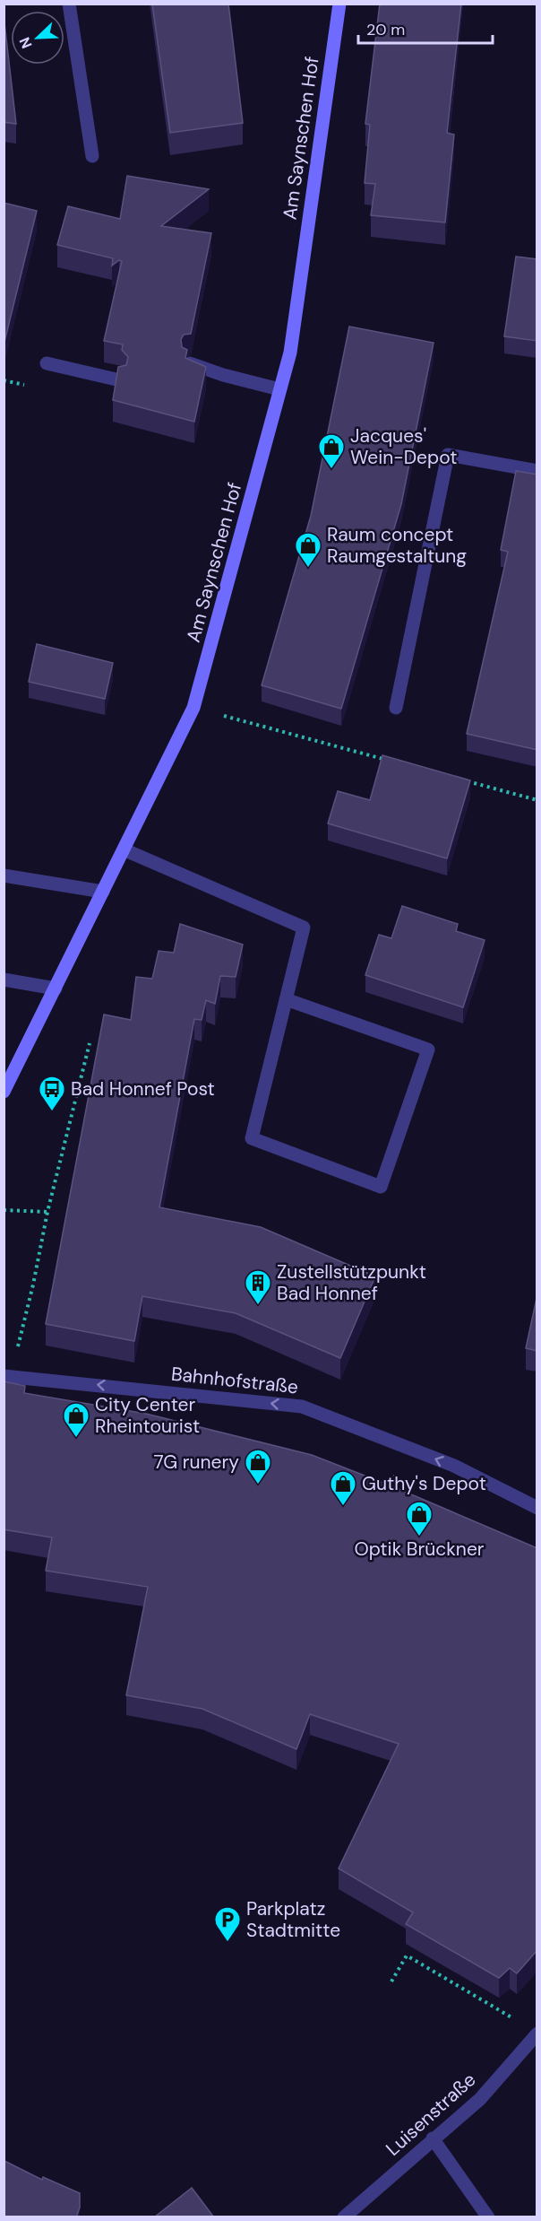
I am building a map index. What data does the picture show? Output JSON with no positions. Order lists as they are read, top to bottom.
{
  "streets": {
    "main road": ["Am Saynschen Hof"],
    "street": ["Bahnhofstraße", "Luisenstraße"]
  },
  "one_way": ["Bahnhofstraße"],
  "places": {
    "shop": [
      "Jacques' Wein-Depot",
      "Raum concept Raumgestaltung",
      "City Center Rheintourist",
      "7G runery",
      "Guthy's Depot",
      "Optik Brückner"
    ],
    "bus stop": ["Bad Honnef Post"],
    "building": ["Zustellstützpunkt Bad Honnef"],
    "parking": ["Parkplatz Stadtmitte"]
  },
  "scale_bar": "20 m",
  "north": "bottom left"
}
